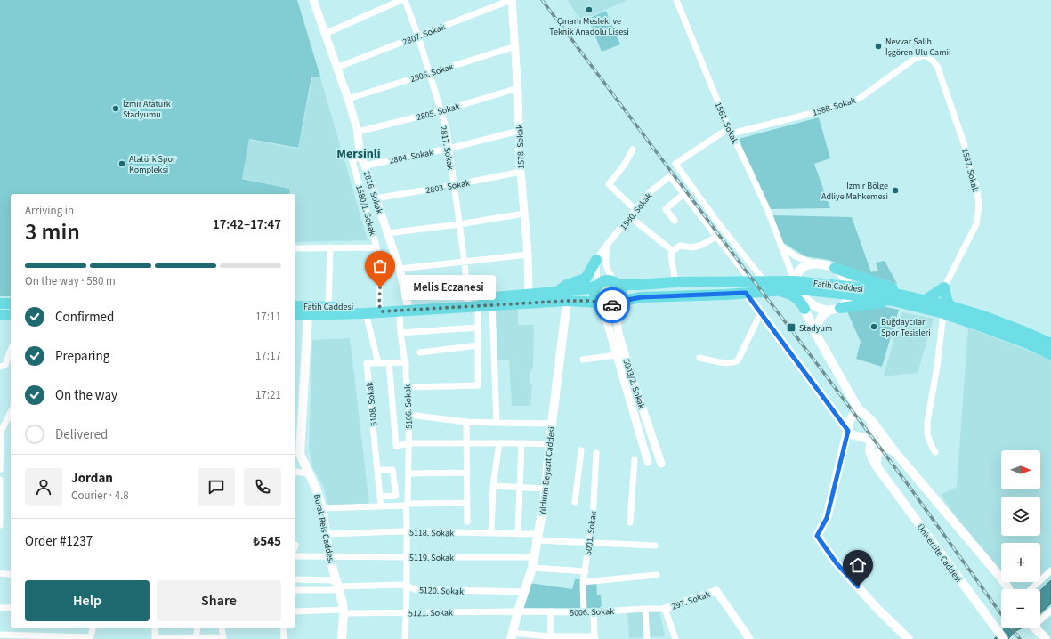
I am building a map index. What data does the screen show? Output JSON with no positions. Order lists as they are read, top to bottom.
{
  "streets": {
    "main road": [
      "Fatih Caddesi",
      "Yıldırım Beyazıt Caddesi",
      "Burak Reis Caddesi",
      "Üniversite Caddesi"
    ],
    "street": [
      "2807. Sokak",
      "2806. Sokak",
      "1588. Sokak",
      "2805. Sokak",
      "1561. Sokak",
      "1578. Sokak",
      "2817. Sokak",
      "2804. Sokak",
      "1587. Sokak",
      "2803. Sokak",
      "2816. Sokak",
      "1580/1. Sokak",
      "1580. Sokak",
      "5003/2. Sokak",
      "5108. Sokak",
      "5106. Sokak",
      "5118. Sokak",
      "5001. Sokak",
      "5119. Sokak",
      "5120. Sokak",
      "297. Sokak",
      "5006. Sokak",
      "5121. Sokak"
    ]
  },
  "crossings": [
    ["2807. Sokak", "1578. Sokak"],
    ["2807. Sokak", "2817. Sokak"],
    ["2807. Sokak", "2816. Sokak"],
    ["2806. Sokak", "1578. Sokak"],
    ["2806. Sokak", "2817. Sokak"],
    ["2806. Sokak", "2816. Sokak"],
    ["1588. Sokak", "1561. Sokak"],
    ["1588. Sokak", "1587. Sokak"],
    ["1588. Sokak", "Fatih Caddesi"],
    ["2805. Sokak", "1578. Sokak"],
    ["2805. Sokak", "2817. Sokak"],
    ["2805. Sokak", "2816. Sokak"],
    ["1561. Sokak", "Fatih Caddesi"],
    ["1578. Sokak", "2804. Sokak"],
    ["1578. Sokak", "2803. Sokak"],
    ["1578. Sokak", "Fatih Caddesi"],
    ["2817. Sokak", "2804. Sokak"],
    ["2817. Sokak", "2803. Sokak"],
    ["2817. Sokak", "Fatih Caddesi"],
    ["2817. Sokak", "5106. Sokak"],
    ["2804. Sokak", "2816. Sokak"],
    ["2803. Sokak", "2816. Sokak"],
    ["2816. Sokak", "1580/1. Sokak"],
    ["2816. Sokak", "Fatih Caddesi"],
    ["2816. Sokak", "5106. Sokak"],
    ["1580/1. Sokak", "Fatih Caddesi"],
    ["1580. Sokak", "Fatih Caddesi"],
    ["Fatih Caddesi", "5003/2. Sokak"],
    ["Fatih Caddesi", "5106. Sokak"],
    ["Fatih Caddesi", "Yıldırım Beyazıt Caddesi"],
    ["5106. Sokak", "5118. Sokak"],
    ["5106. Sokak", "5119. Sokak"],
    ["5106. Sokak", "5120. Sokak"],
    ["5106. Sokak", "5121. Sokak"],
    ["Yıldırım Beyazıt Caddesi", "5118. Sokak"],
    ["Yıldırım Beyazıt Caddesi", "5119. Sokak"],
    ["Yıldırım Beyazıt Caddesi", "5120. Sokak"],
    ["Yıldırım Beyazıt Caddesi", "5006. Sokak"],
    ["Yıldırım Beyazıt Caddesi", "5121. Sokak"],
    ["Burak Reis Caddesi", "5118. Sokak"],
    ["Burak Reis Caddesi", "5119. Sokak"],
    ["Burak Reis Caddesi", "5120. Sokak"],
    ["Burak Reis Caddesi", "5121. Sokak"],
    ["5118. Sokak", "5001. Sokak"],
    ["5001. Sokak", "5006. Sokak"],
    ["297. Sokak", "5006. Sokak"],
    ["5006. Sokak", "5121. Sokak"]
  ],
  "districts": ["Mersinli"],
  "places": {
    "other": [
      "Çınarlı Mesleki ve Teknik Anadolu Lisesi",
      "Nevvar Salih İşgören Ulu Camii",
      "İzmir Atatürk Stadyumu",
      "Atatürk Spor Kompleksi",
      "İzmir Bölge Adliye Mahkemesi",
      "Melis Eczanesi",
      "Buğdaycılar Spor Tesisleri"
    ],
    "transit": ["Stadyum"]
  },
  "north": "right",
  "page": {
    "heading": ["3 min", "Arriving in", "17:42–17:47"],
    "panel": [
      "Jordan",
      "Courier · 4.8",
      "Order #1237",
      "₺545"
    ],
    "bar": "On the way · 580 m",
    "bubble": "Melis Eczanesi",
    "list": [
      ["Confirmed", "17:11"],
      ["Preparing", "17:17"],
      ["On the way", "17:21"],
      "Delivered"
    ],
    "map_buttons": ["+", "−"],
    "buttons": ["Help", "Share"]
  }
}
